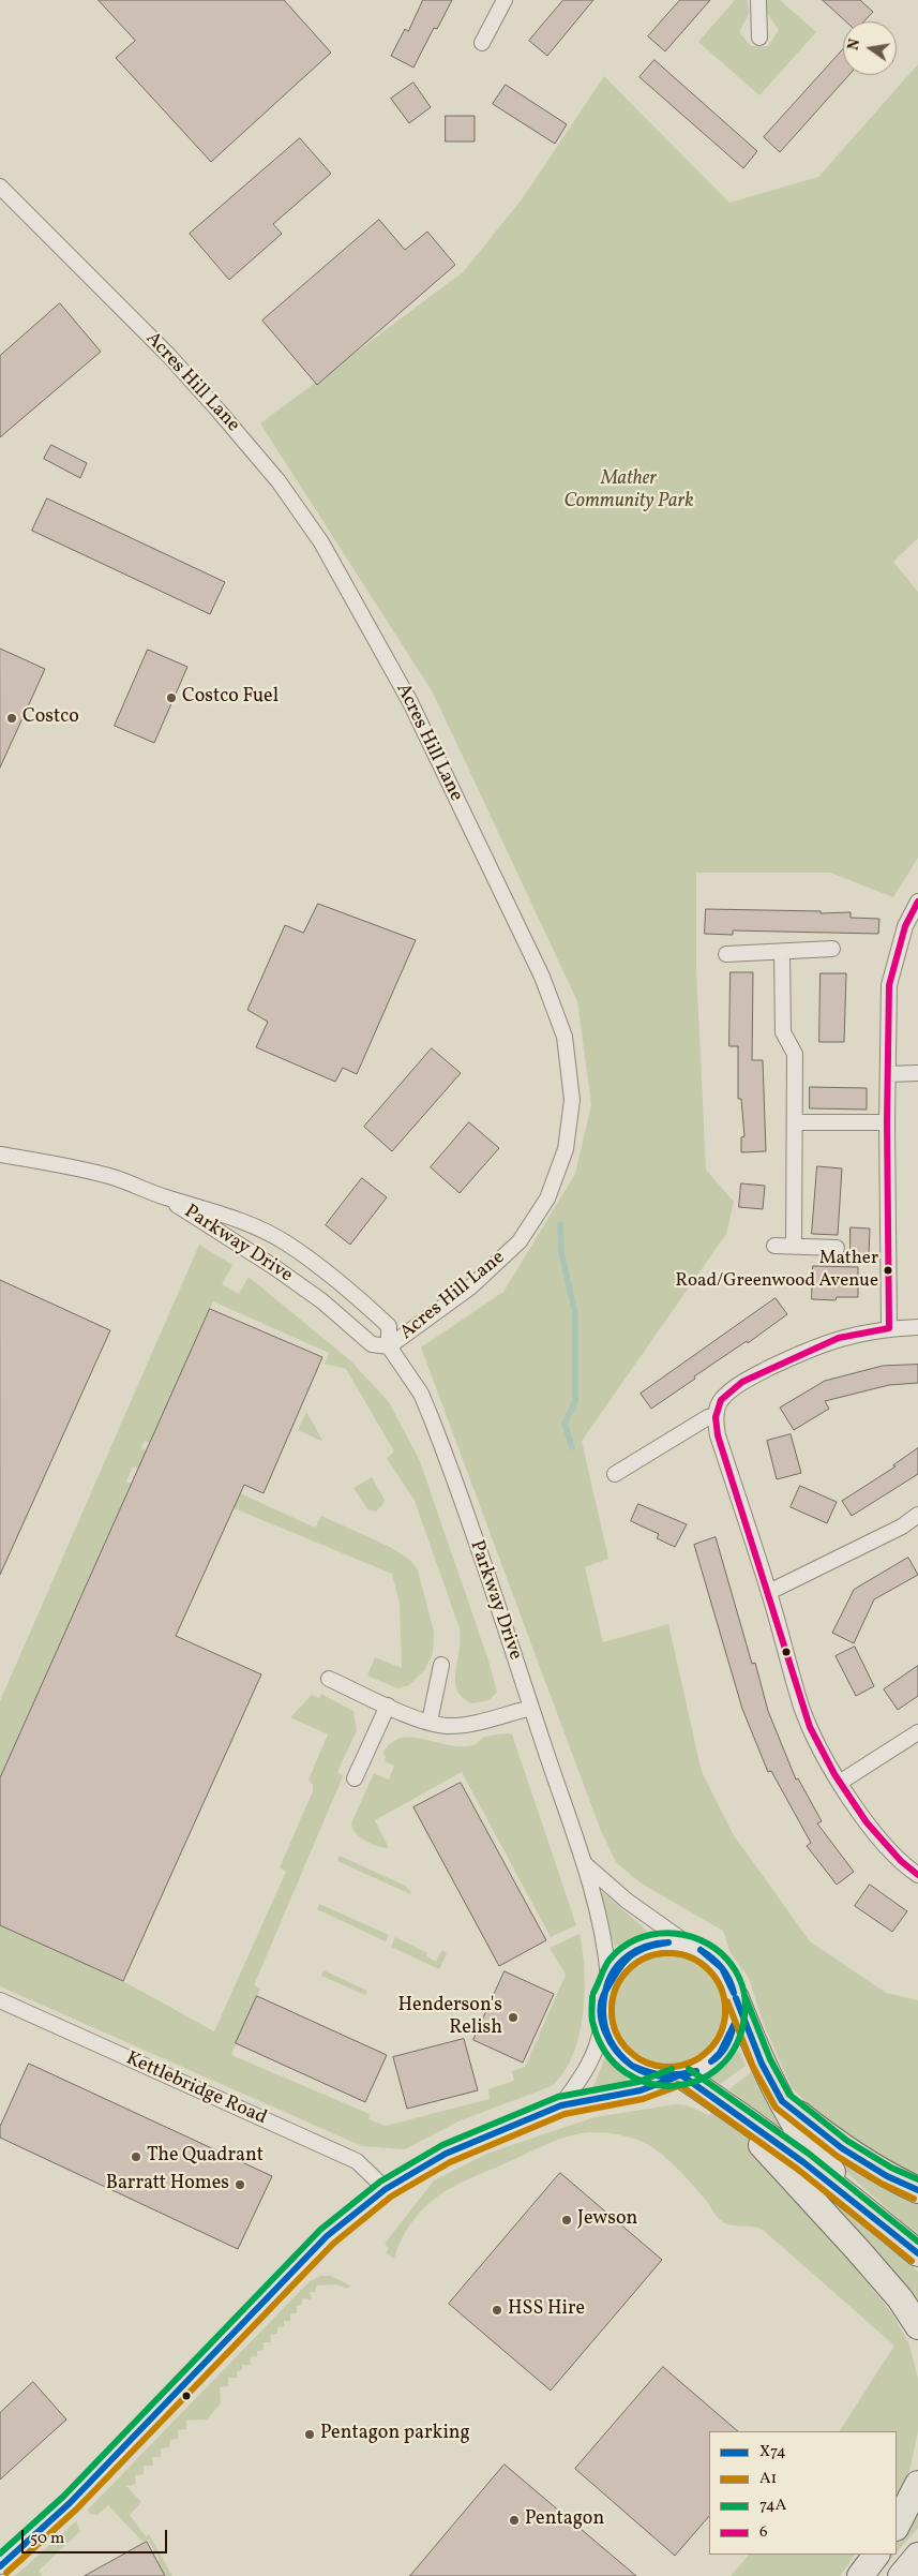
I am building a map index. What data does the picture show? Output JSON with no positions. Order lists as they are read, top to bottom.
{
  "streets": {
    "street": ["Acres Hill Lane", "Parkway Drive", "Kettlebridge Road"]
  },
  "crossings": [
    ["Acres Hill Lane", "Parkway Drive"]
  ],
  "parks": ["Mather Community Park"],
  "places": [
    "Costco Fuel",
    "Costco",
    "Mather Road/Greenwood Avenue",
    "Henderson's Relish",
    "The Quadrant",
    "Barratt Homes",
    "Jewson",
    "HSS Hire",
    "Pentagon parking",
    "Pentagon"
  ],
  "lines": [
    "transit line 6",
    "transit line 74A",
    "transit line X74",
    "transit line A1"
  ],
  "legend": [
    "X74",
    "A1",
    "74A",
    "6"
  ],
  "scale_bar": "50 m",
  "north": "left"
}
